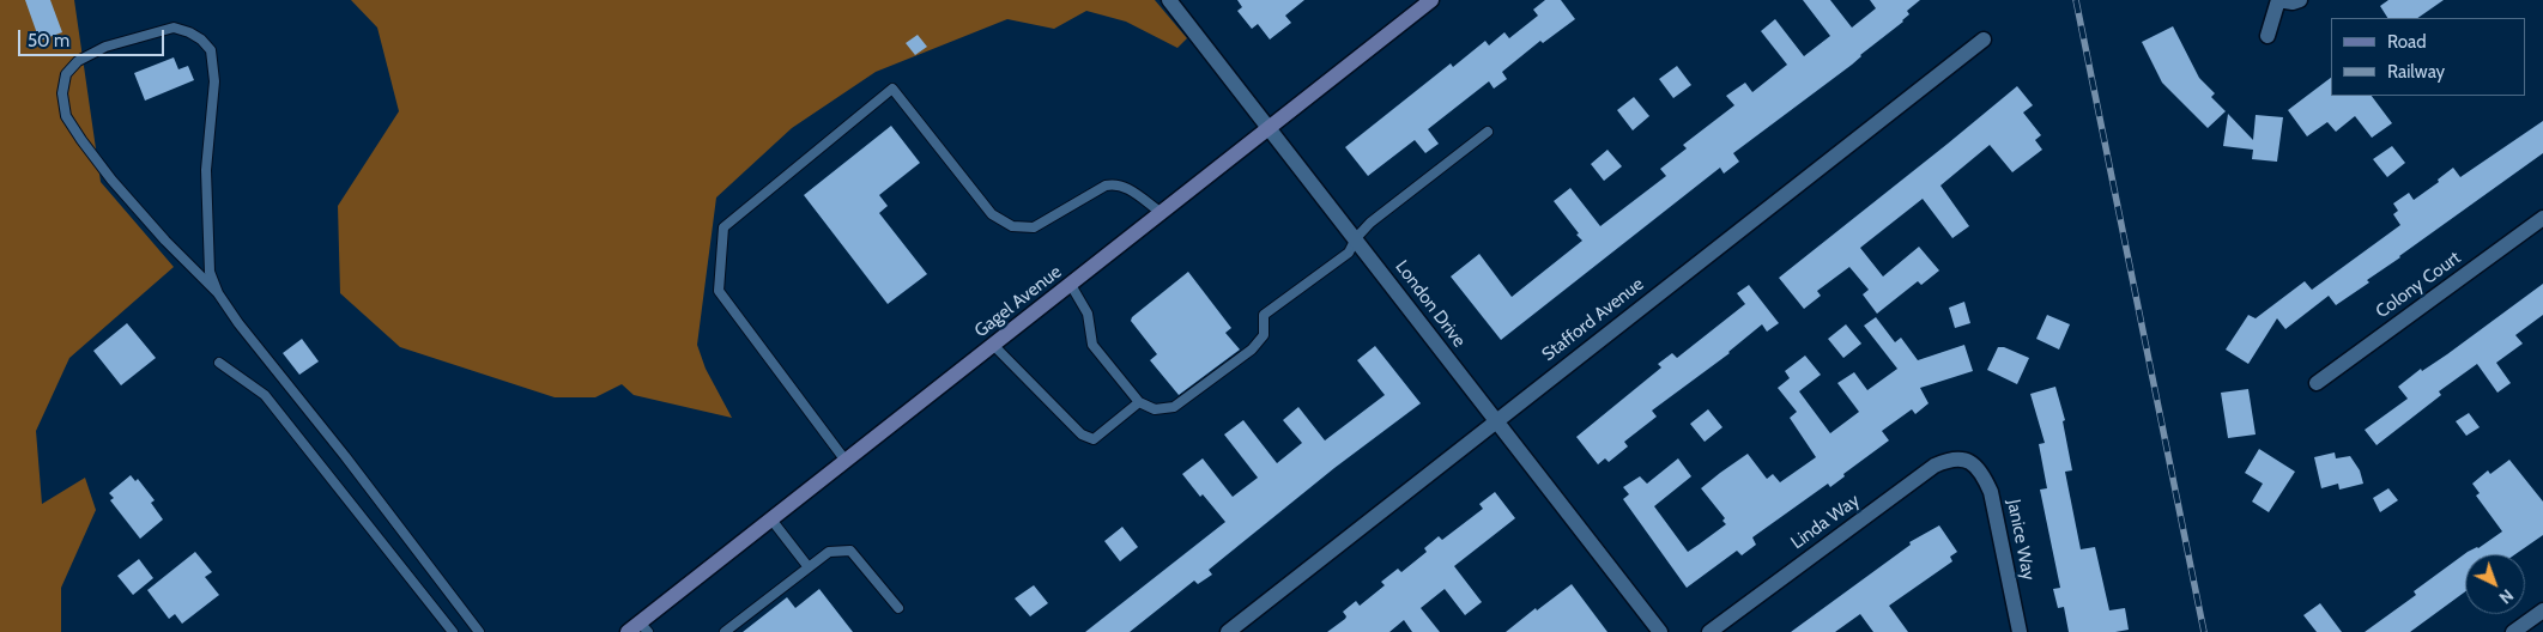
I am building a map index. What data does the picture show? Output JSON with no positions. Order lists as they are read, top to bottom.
{
  "streets": {
    "street": [
      "Colony Court",
      "Gagel Avenue",
      "London Drive",
      "Stafford Avenue",
      "Linda Way",
      "Janice Way"
    ]
  },
  "crossings": [
    ["Gagel Avenue", "London Drive"],
    ["London Drive", "Stafford Avenue"],
    ["Linda Way", "Janice Way"]
  ],
  "legend": ["Road", "Railway"],
  "scale_bar": "50 m",
  "north": "bottom right"
}
